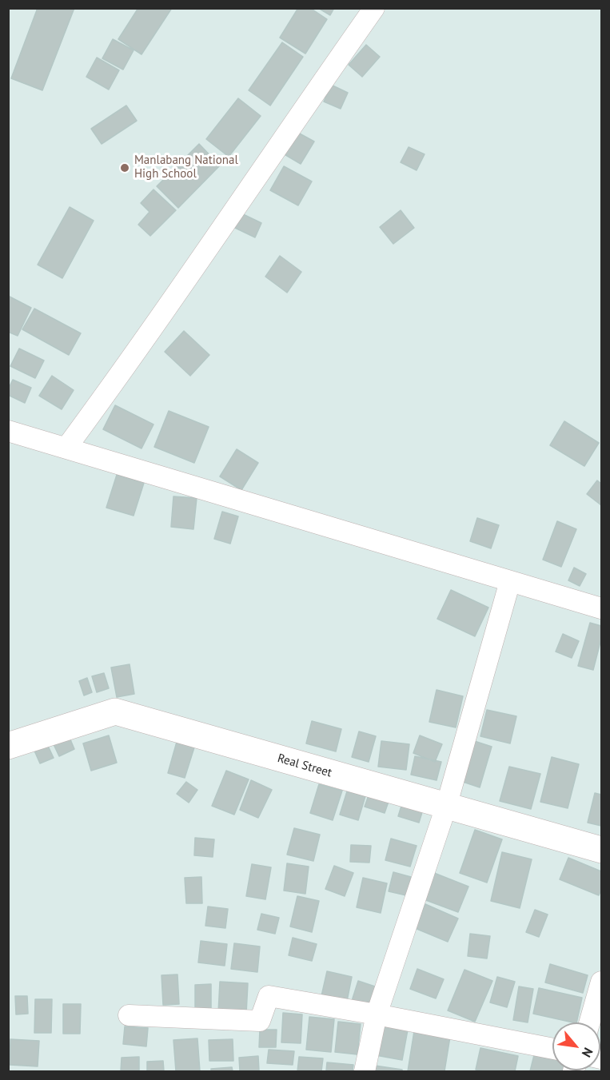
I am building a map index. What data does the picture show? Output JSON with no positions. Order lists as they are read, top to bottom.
{
  "streets": {
    "street": ["Real Street"]
  },
  "places": ["Manlabang National High School"],
  "north": "bottom right"
}
